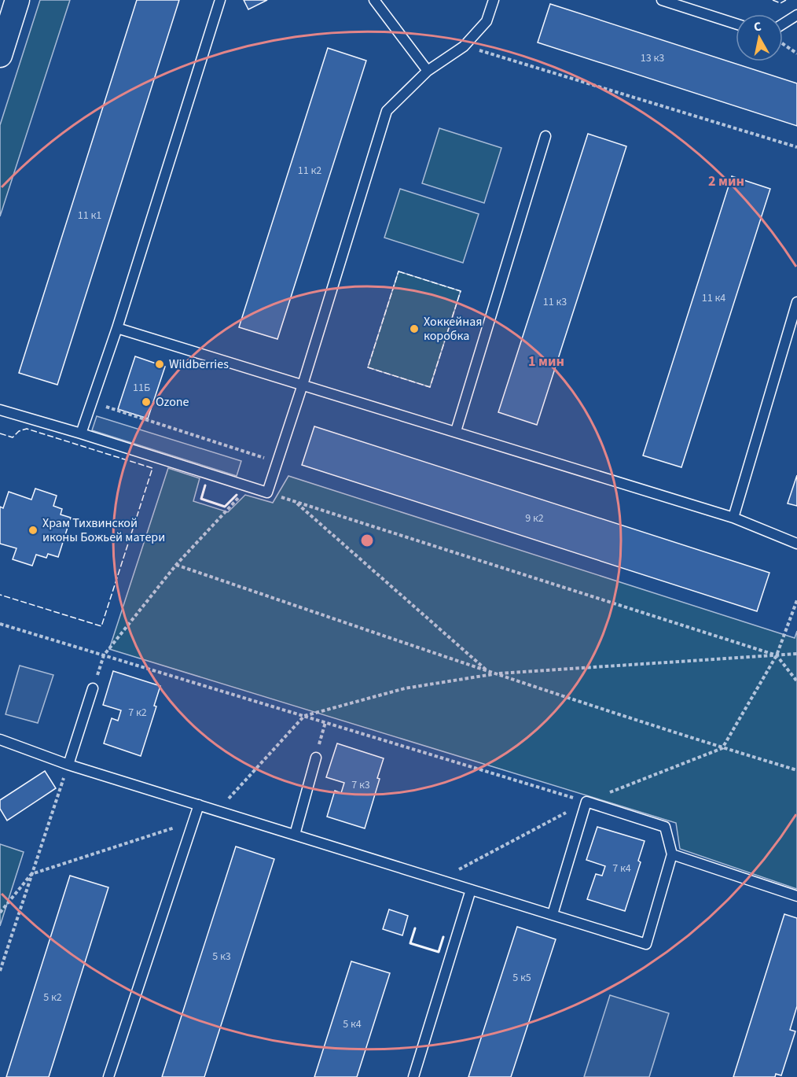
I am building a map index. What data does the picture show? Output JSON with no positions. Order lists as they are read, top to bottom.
{
  "places": [
    "Хоккейная коробка",
    "Wildberries",
    "Ozone",
    "Храм Тихвинской иконы Божьей матери"
  ],
  "house_numbers": [
    "13 к3",
    "11 к2",
    "11 к1",
    "11 к4",
    "11 к3",
    "11Б",
    "9 к2",
    "7 к2",
    "7 к3",
    "7 к4",
    "5 к3",
    "5 к5",
    "5 к2",
    "5 к4"
  ],
  "north": "top",
  "rings": ["2 мин", "1 мин"]
}
